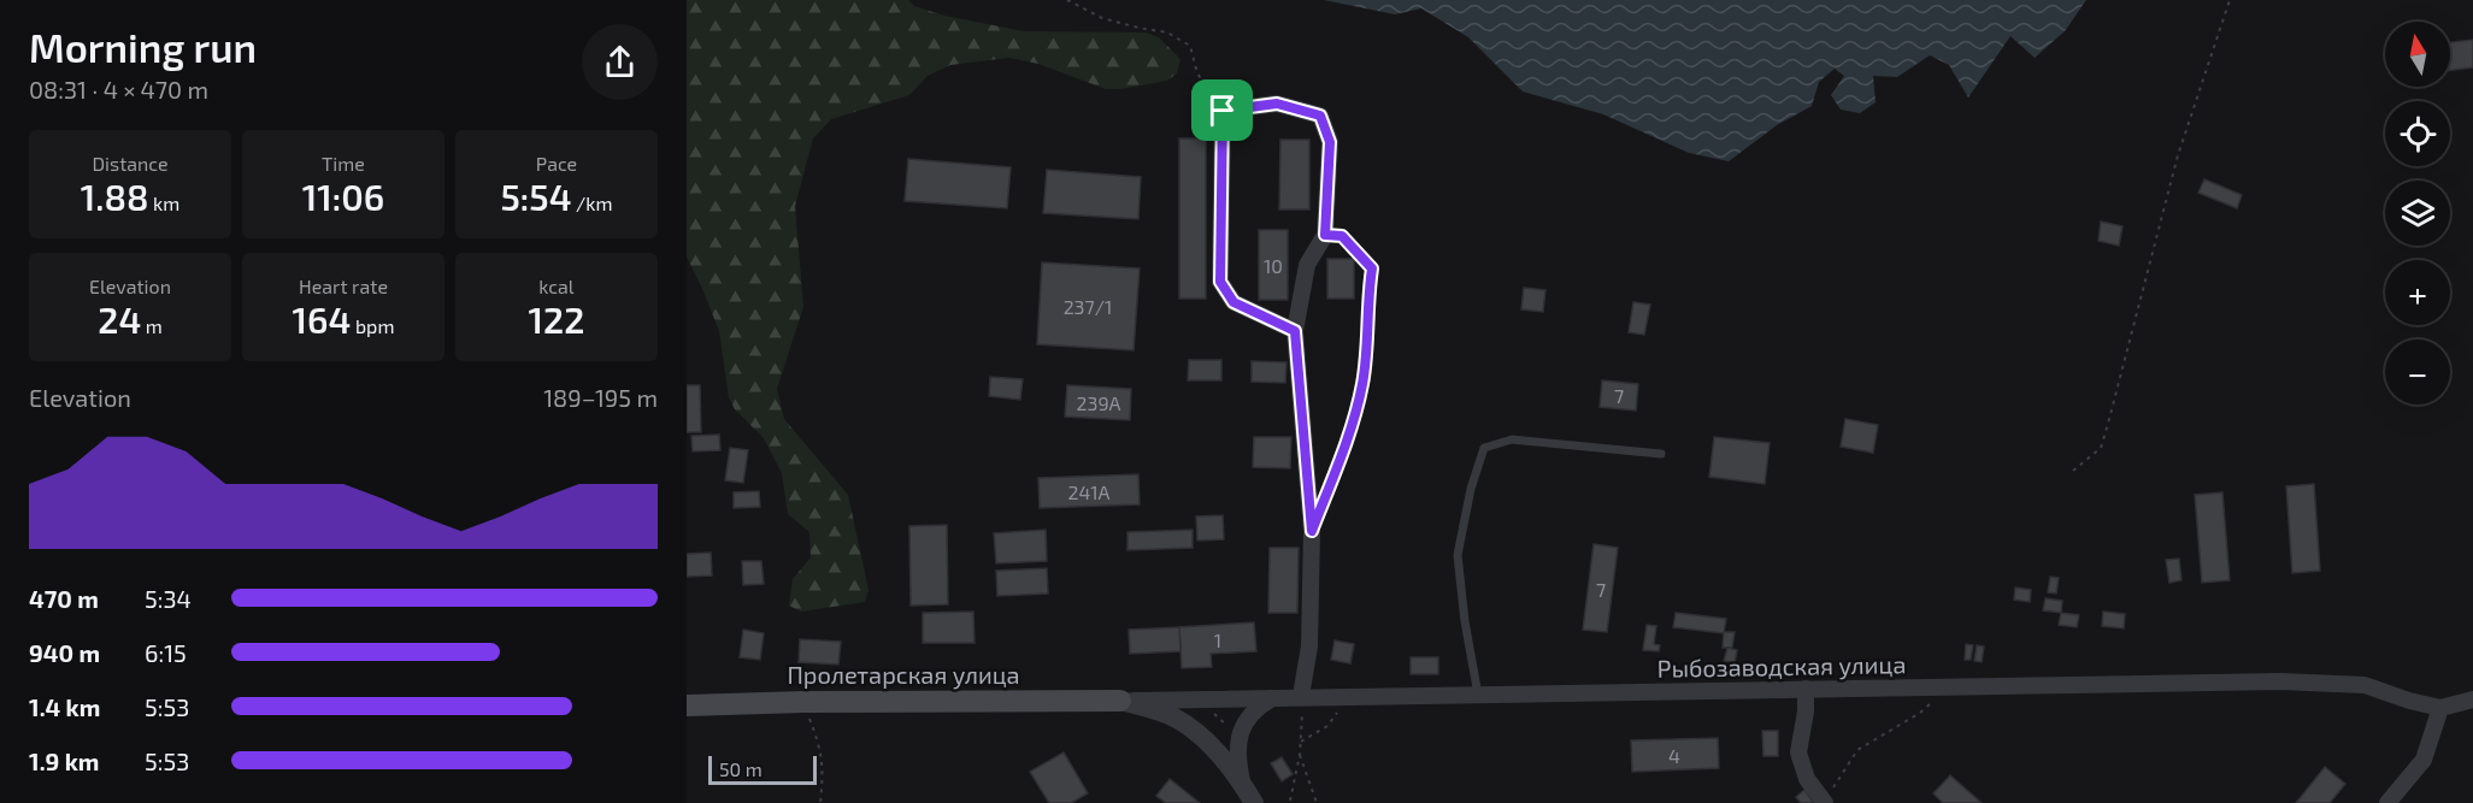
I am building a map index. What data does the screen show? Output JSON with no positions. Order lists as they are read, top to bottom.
{
  "streets": {
    "main road": ["Пролетарская улица"],
    "street": ["Рыбозаводская улица"]
  },
  "crossings": [
    ["Рыбозаводская улица", "Пролетарская улица"]
  ],
  "house_numbers": [
    "10",
    "237/1",
    "7",
    "239A",
    "241А",
    "7",
    "1",
    "4"
  ],
  "scale_bar": "50 m",
  "north": "top",
  "page": {
    "heading": ["Morning run", "08:31 · 4 × 470 m"],
    "map_buttons": ["+", "−"],
    "stats": [
      ["Distance", "1.88 km"],
      ["Time", "11:06"],
      ["Pace", "5:54 /km"],
      ["Elevation", "24 m"],
      ["Heart rate", "164 bpm"],
      ["kcal", "122"]
    ],
    "chart": ["Elevation", "189–195 m"],
    "list": [
      {
        "name": "470 m",
        "note": "5:34"
      },
      {
        "name": "940 m",
        "note": "6:15"
      },
      {
        "name": "1.4 km",
        "note": "5:53"
      },
      {
        "name": "1.9 km",
        "note": "5:53"
      }
    ],
    "scale": "50 m"
  }
}
